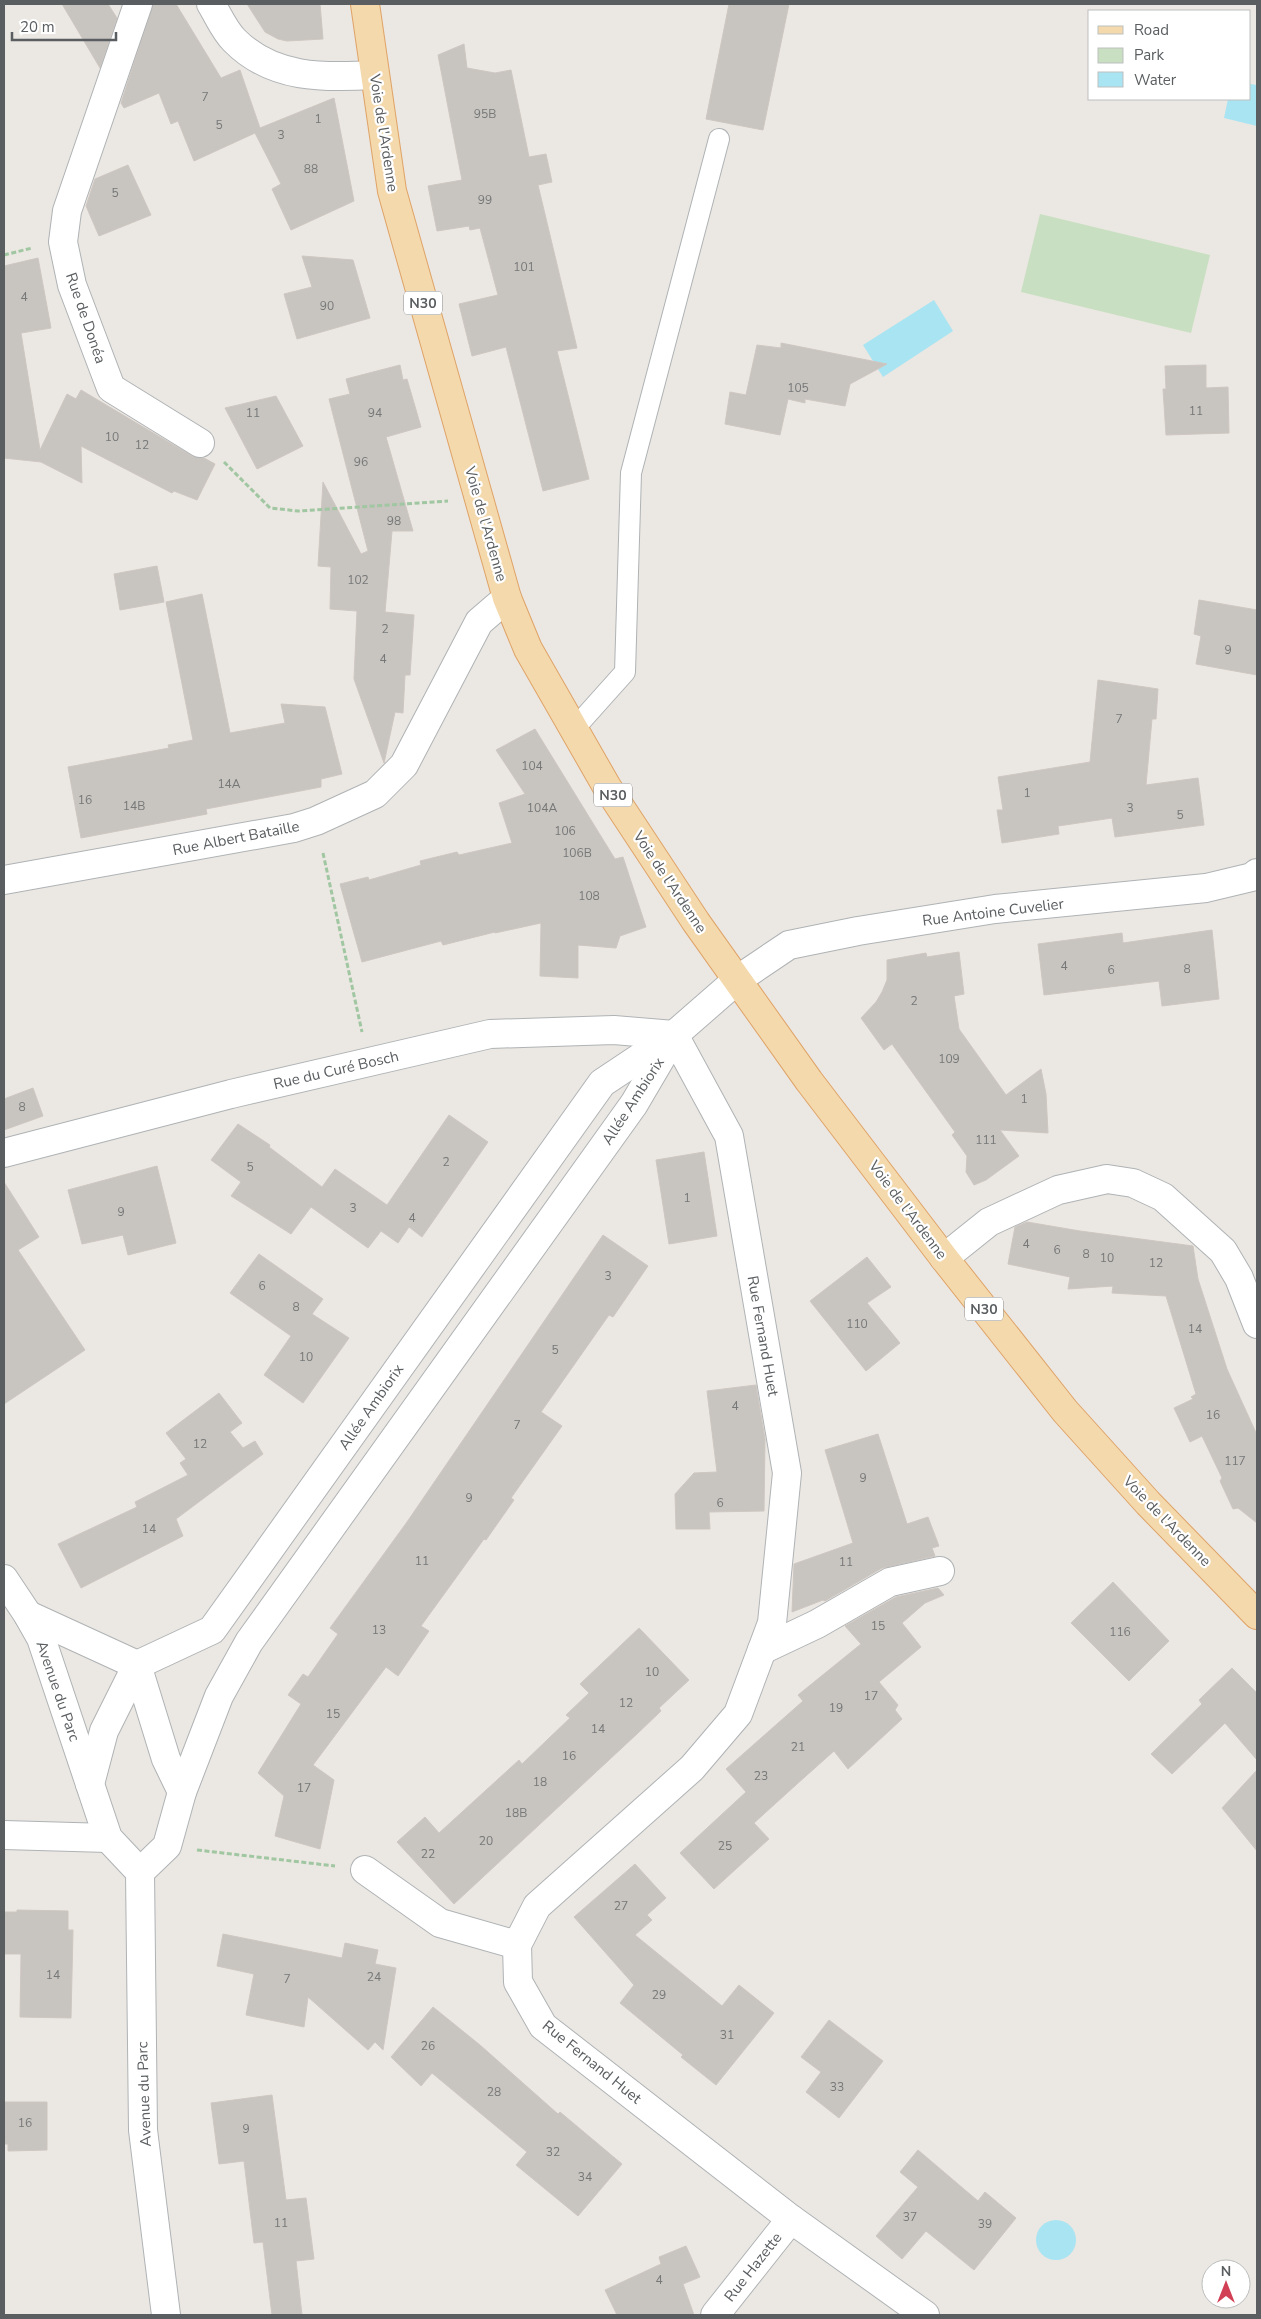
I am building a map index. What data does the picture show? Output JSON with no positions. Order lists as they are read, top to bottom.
{
  "streets": {
    "main road": ["Voie de l'Ardenne", "N30"],
    "street": [
      "Rue de Donéa",
      "Rue Albert Bataille",
      "Rue Antoine Cuvelier",
      "Rue du Curé Bosch",
      "Allée Ambiorix",
      "Rue Fernand Huet",
      "Avenue du Parc",
      "Rue Hazette"
    ]
  },
  "crossings": [
    ["Voie de l'Ardenne", "Rue Albert Bataille"],
    ["Voie de l'Ardenne", "Rue Antoine Cuvelier"],
    ["Voie de l'Ardenne", "Allée Ambiorix"],
    ["Rue Antoine Cuvelier", "Allée Ambiorix"],
    ["Rue du Curé Bosch", "Allée Ambiorix"],
    ["Rue du Curé Bosch", "Rue Fernand Huet"],
    ["Allée Ambiorix", "Rue Fernand Huet"],
    ["Allée Ambiorix", "Avenue du Parc"],
    ["Rue Fernand Huet", "Rue Hazette"]
  ],
  "house_numbers": [
    "7",
    "95B",
    "1",
    "5",
    "3",
    "88",
    "5",
    "99",
    "101",
    "4",
    "90",
    "105",
    "11",
    "11",
    "94",
    "10",
    "12",
    "96",
    "98",
    "102",
    "2",
    "9",
    "4",
    "7",
    "104",
    "14A",
    "1",
    "16",
    "14B",
    "104A",
    "3",
    "5",
    "106",
    "106B",
    "108",
    "4",
    "8",
    "6",
    "2",
    "109",
    "1",
    "8",
    "111",
    "2",
    "5",
    "1",
    "3",
    "9",
    "4",
    "4",
    "6",
    "8",
    "10",
    "12",
    "3",
    "6",
    "8",
    "110",
    "14",
    "5",
    "10",
    "4",
    "16",
    "7",
    "12",
    "117",
    "9",
    "9",
    "6",
    "14",
    "11",
    "11",
    "15",
    "13",
    "116",
    "10",
    "17",
    "12",
    "19",
    "15",
    "14",
    "21",
    "16",
    "23",
    "18",
    "17",
    "18B",
    "20",
    "25",
    "22",
    "27",
    "14",
    "24",
    "7",
    "29",
    "31",
    "26",
    "33",
    "28",
    "16",
    "9",
    "32",
    "34",
    "37",
    "11",
    "39",
    "4"
  ],
  "legend": ["Road", "Park", "Water"],
  "scale_bar": "20 m",
  "north": "top"
}
